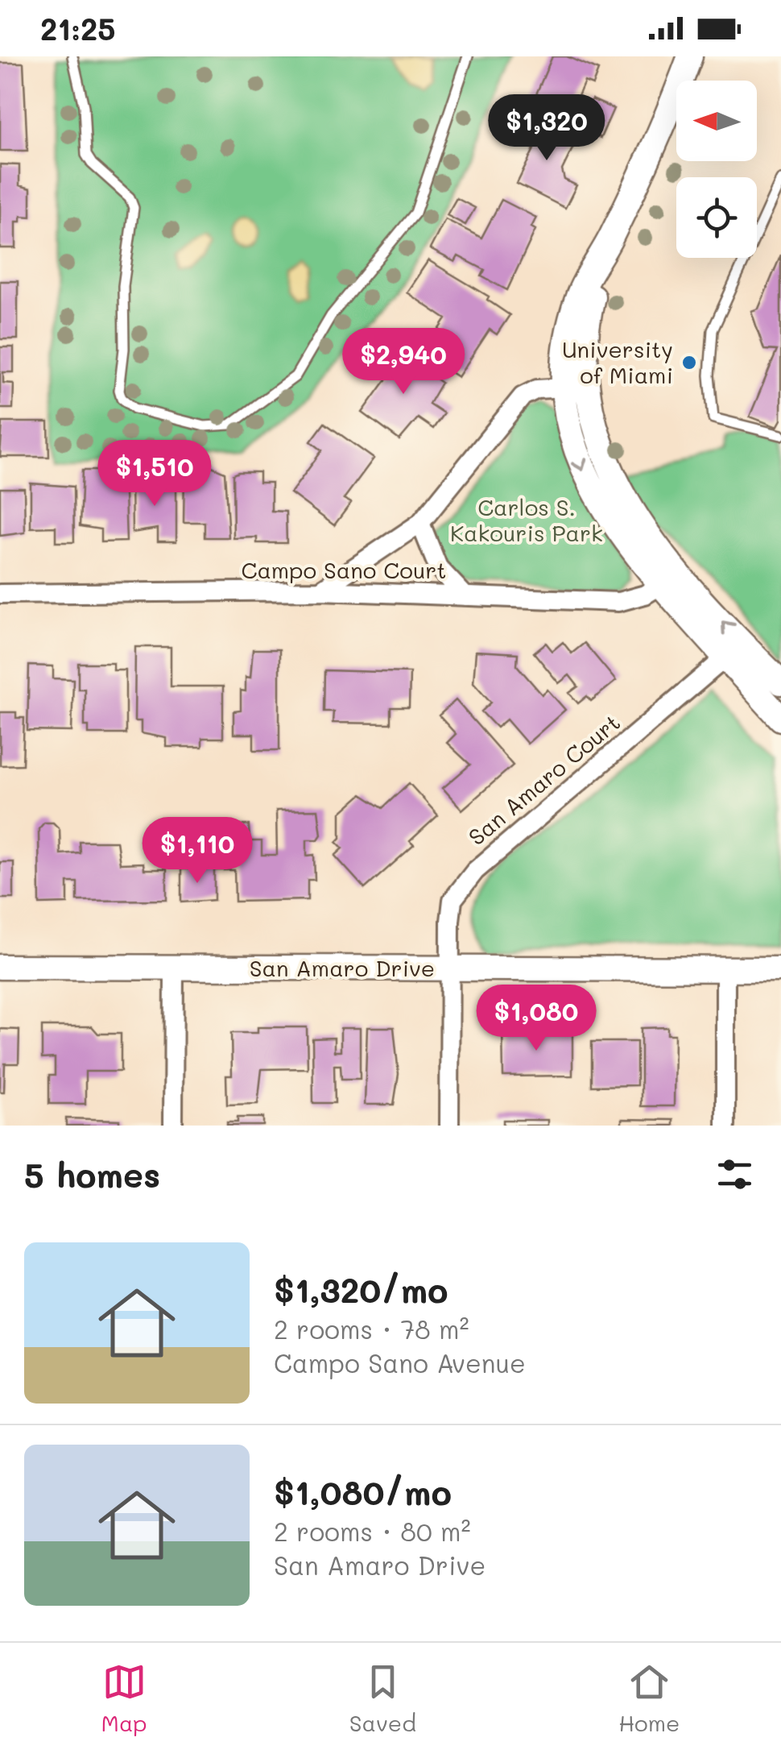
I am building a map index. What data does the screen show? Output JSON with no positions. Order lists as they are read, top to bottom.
{
  "streets": {
    "street": ["Campo Sano Court", "San Amaro Court", "San Amaro Drive"]
  },
  "crossings": [
    ["San Amaro Court", "San Amaro Drive"]
  ],
  "parks": ["Carlos S. Kakouris Park"],
  "places": ["University of Miami"],
  "north": "left",
  "page": {
    "status": "21:25",
    "price": [
      "$1,320",
      "$2,940",
      "$1,510",
      "$1,110",
      "$1,080"
    ],
    "heading": "5 homes",
    "list": [
      {
        "name": "$1,320/mo",
        "note": "2 rooms · 78 m² · Campo Sano Avenue"
      },
      {
        "name": "$1,080/mo",
        "note": "2 rooms · 80 m² · San Amaro Drive"
      }
    ],
    "tabs": ["Map", "Saved", "Home"]
  }
}
